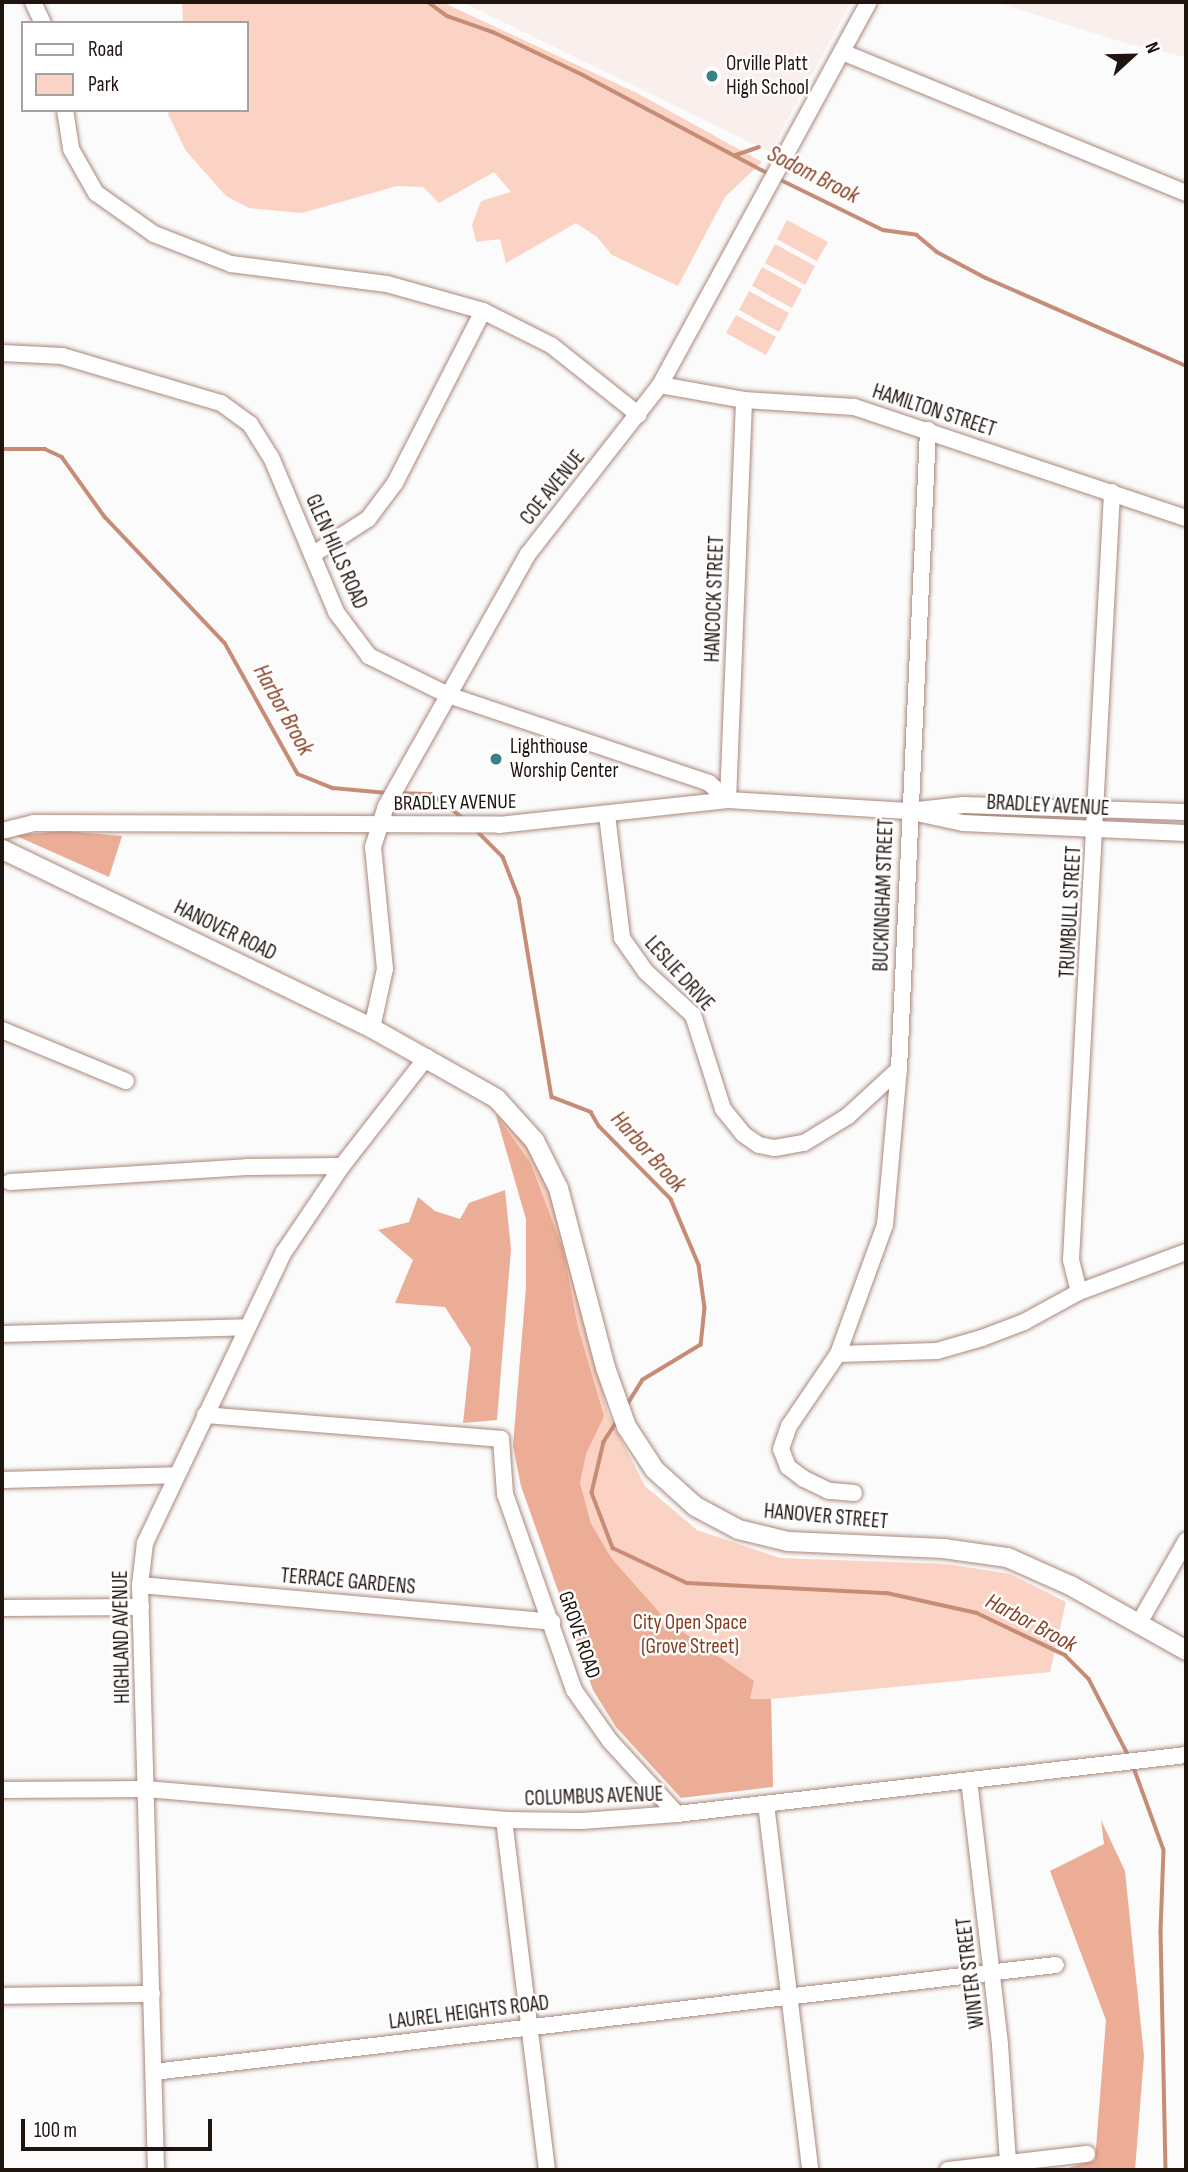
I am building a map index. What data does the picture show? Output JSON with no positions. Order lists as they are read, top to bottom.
{
  "streets": {
    "main road": ["HANOVER ROAD", "HANOVER STREET"],
    "street": [
      "HAMILTON STREET",
      "COE AVENUE",
      "GLEN HILLS ROAD",
      "HANCOCK STREET",
      "BRADLEY AVENUE",
      "BUCKINGHAM STREET",
      "TRUMBULL STREET",
      "LESLIE DRIVE",
      "TERRACE GARDENS",
      "GROVE ROAD",
      "HIGHLAND AVENUE",
      "COLUMBUS AVENUE",
      "WINTER STREET",
      "LAUREL HEIGHTS ROAD"
    ]
  },
  "crossings": [
    ["HAMILTON STREET", "COE AVENUE"],
    ["HAMILTON STREET", "HANCOCK STREET"],
    ["HAMILTON STREET", "BUCKINGHAM STREET"],
    ["HAMILTON STREET", "TRUMBULL STREET"],
    ["COE AVENUE", "GLEN HILLS ROAD"],
    ["COE AVENUE", "BRADLEY AVENUE"],
    ["COE AVENUE", "HANOVER ROAD"],
    ["GLEN HILLS ROAD", "HANCOCK STREET"],
    ["GLEN HILLS ROAD", "BRADLEY AVENUE"],
    ["HANCOCK STREET", "BRADLEY AVENUE"],
    ["BRADLEY AVENUE", "BUCKINGHAM STREET"],
    ["BRADLEY AVENUE", "TRUMBULL STREET"],
    ["BRADLEY AVENUE", "LESLIE DRIVE"],
    ["BUCKINGHAM STREET", "LESLIE DRIVE"],
    ["HANOVER ROAD", "HANOVER STREET"],
    ["HANOVER ROAD", "HIGHLAND AVENUE"],
    ["HANOVER STREET", "HIGHLAND AVENUE"],
    ["TERRACE GARDENS", "GROVE ROAD"],
    ["TERRACE GARDENS", "HIGHLAND AVENUE"],
    ["GROVE ROAD", "HIGHLAND AVENUE"],
    ["GROVE ROAD", "COLUMBUS AVENUE"],
    ["HIGHLAND AVENUE", "COLUMBUS AVENUE"],
    ["HIGHLAND AVENUE", "LAUREL HEIGHTS ROAD"],
    ["COLUMBUS AVENUE", "WINTER STREET"],
    ["WINTER STREET", "LAUREL HEIGHTS ROAD"]
  ],
  "water": ["Sodom Brook", "Harbor Brook"],
  "parks": ["City Open Space (Grove Street)"],
  "places": ["Orville Platt High School", "Lighthouse Worship Center"],
  "legend": ["Road", "Park"],
  "scale_bar": "100 m",
  "north": "right"
}
